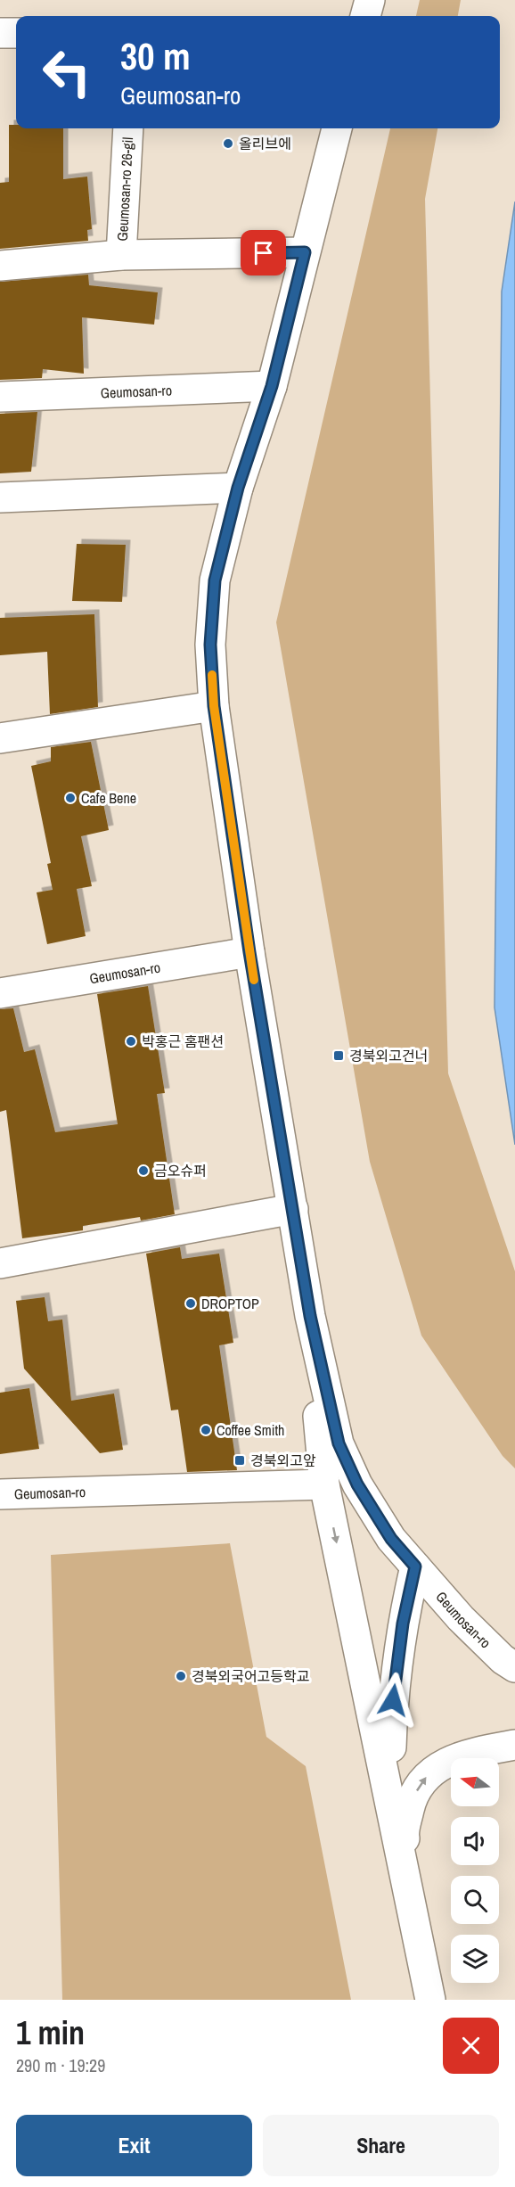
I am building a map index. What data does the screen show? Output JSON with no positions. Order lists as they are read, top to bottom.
{
  "streets": {
    "street": ["Geumosan-ro 26-gil", "Geumosan-ro"]
  },
  "crossings": [
    ["Geumosan-ro 26-gil", "Geumosan-ro"]
  ],
  "places": {
    "other": [
      "올리브에",
      "Cafe Bene",
      "박홍근 홈팬션",
      "금오슈퍼",
      "DROPTOP",
      "Coffee Smith",
      "경북외국어고등학교"
    ],
    "transit": ["경북외고건너", "경북외고앞"]
  },
  "north": "left",
  "page": {
    "turn": ["30 m", "Geumosan-ro"],
    "heading": ["1 min", "290 m · 19:29"],
    "buttons": ["Exit", "Share"]
  }
}
